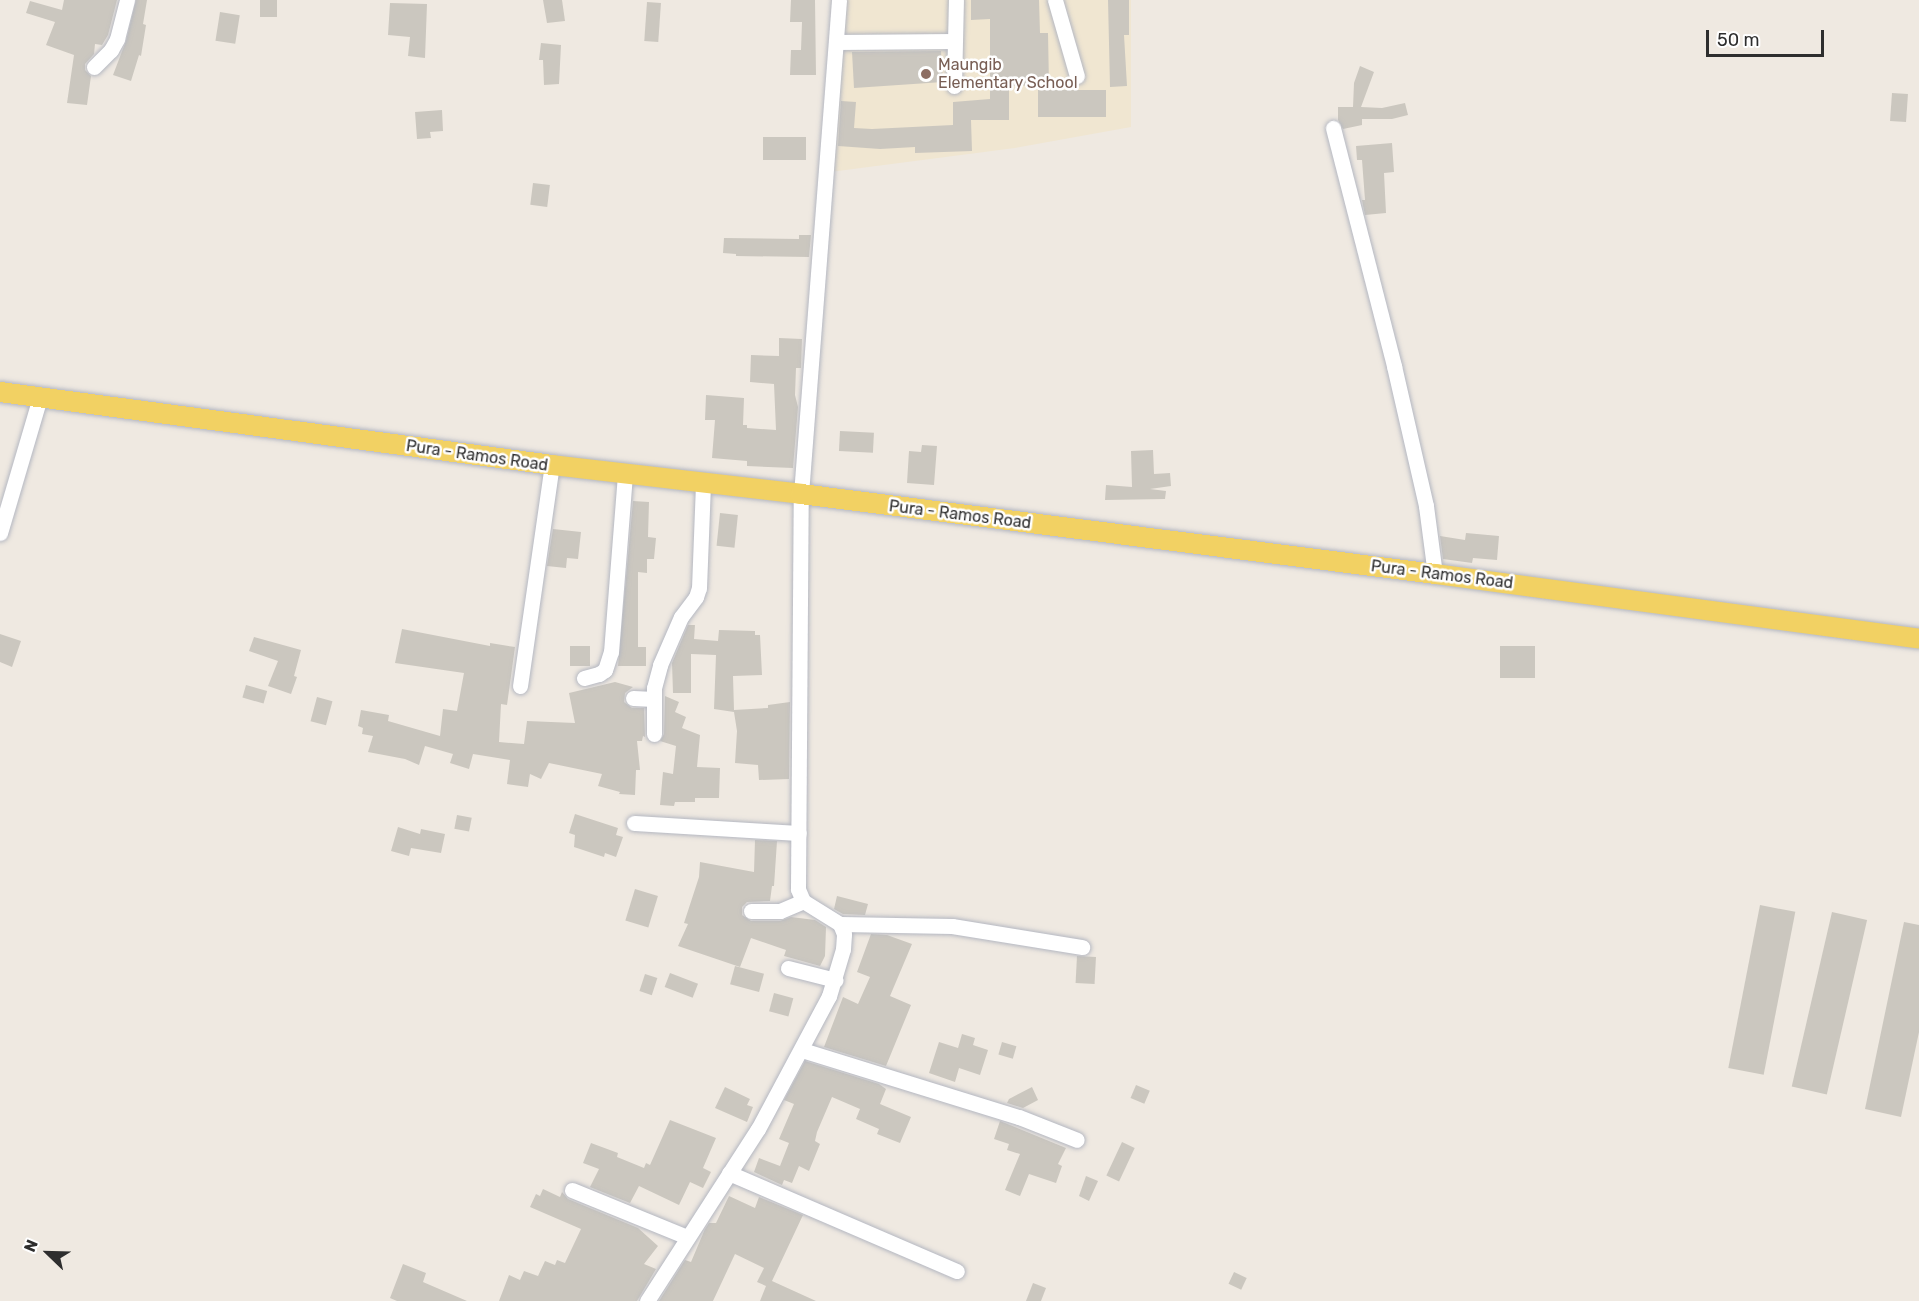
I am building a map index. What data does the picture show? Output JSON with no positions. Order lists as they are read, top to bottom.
{
  "streets": {
    "main road": ["Pura - Ramos Road"]
  },
  "places": ["Maungib Elementary School"],
  "scale_bar": "50 m",
  "north": "top left"
}
